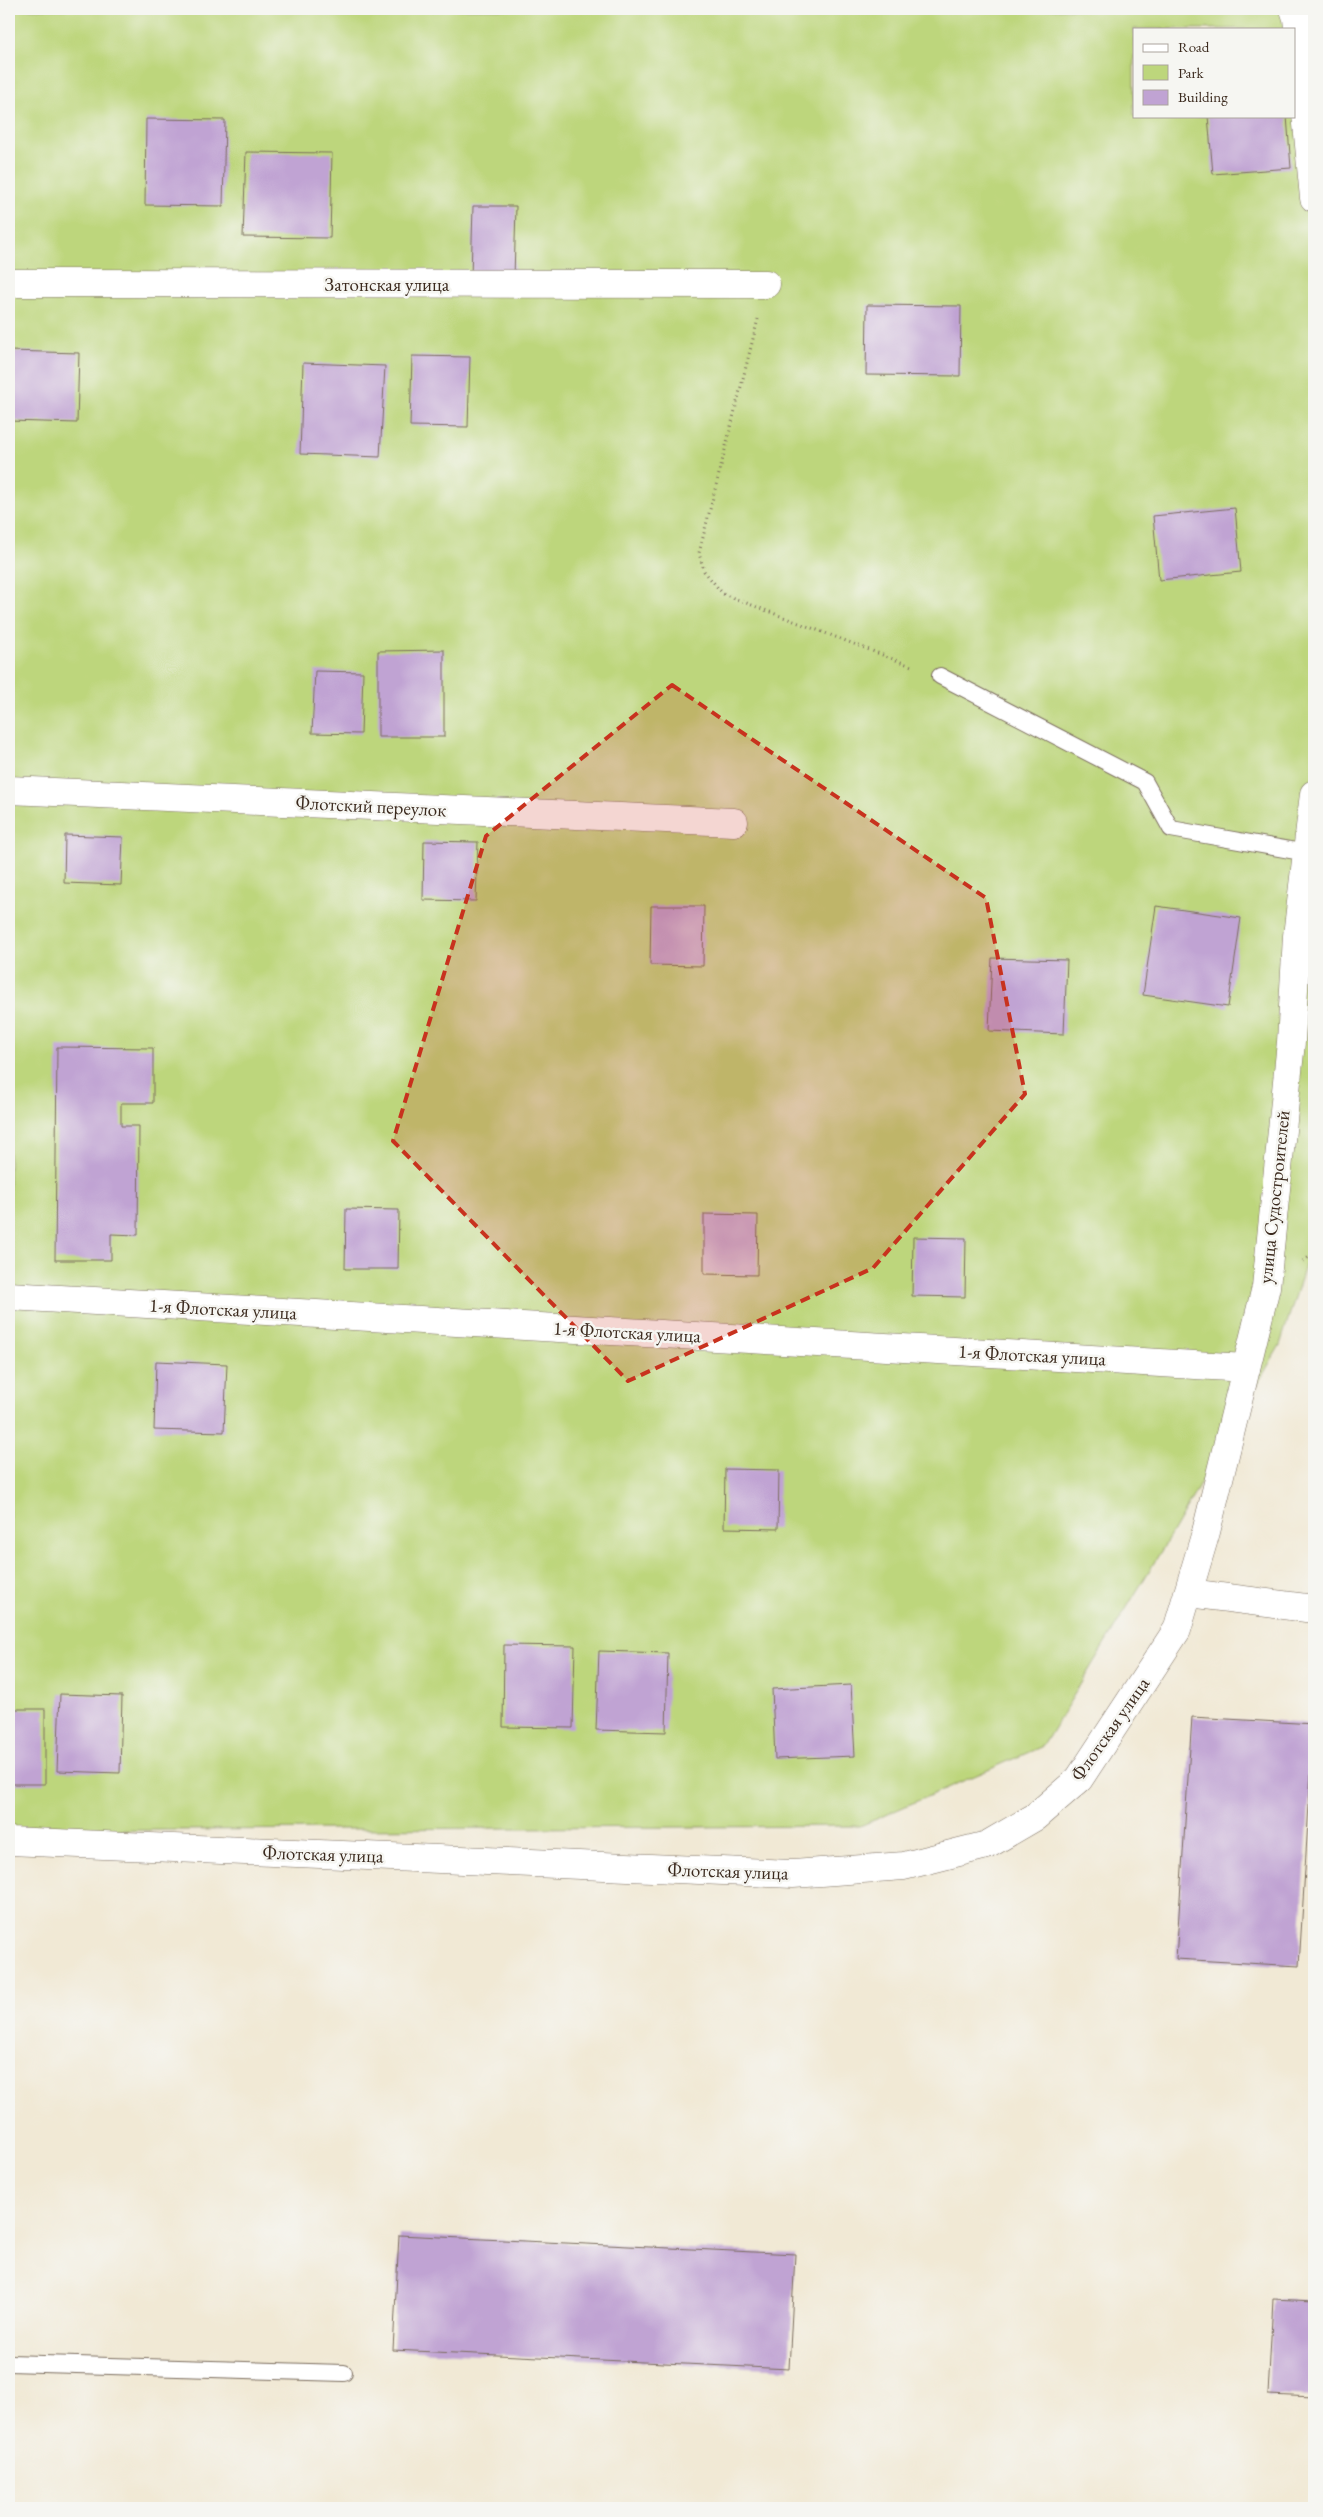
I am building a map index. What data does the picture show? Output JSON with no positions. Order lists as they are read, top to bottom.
{
  "streets": {
    "street": [
      "Затонская улица",
      "Флотский переулок",
      "улица Судостроителей",
      "1-я Флотская улица",
      "Флотская улица"
    ]
  },
  "crossings": [
    ["улица Судостроителей", "1-я Флотская улица"],
    ["улица Судостроителей", "Флотская улица"]
  ],
  "legend": ["Road", "Park", "Building"]
}
